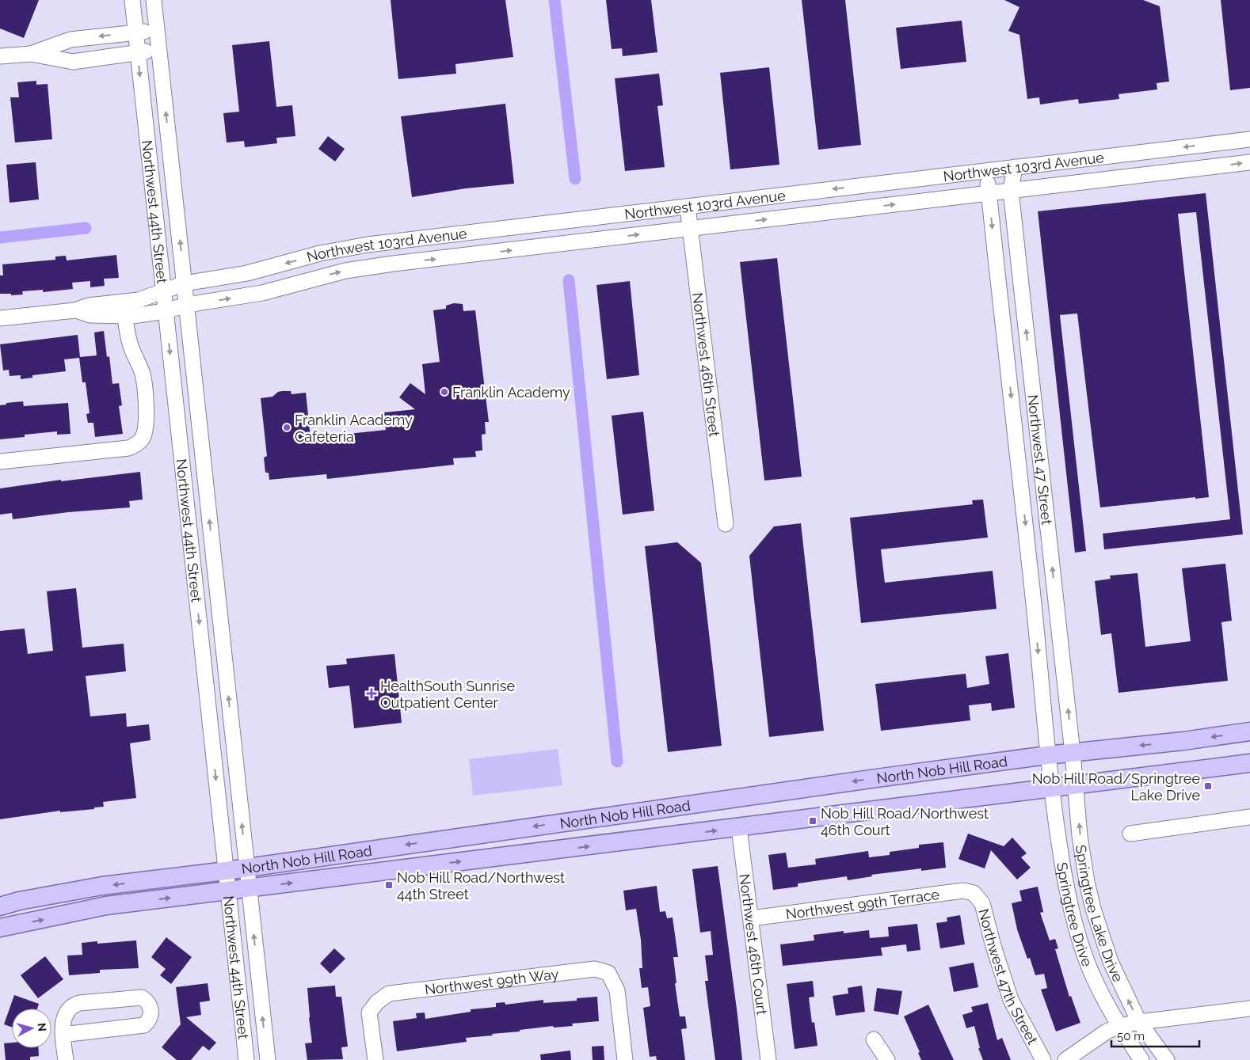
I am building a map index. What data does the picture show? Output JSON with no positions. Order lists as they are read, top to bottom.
{
  "streets": {
    "main road": ["North Nob Hill Road"],
    "street": [
      "Northwest 103rd Avenue",
      "Northwest 44th Street",
      "Northwest 46th Street",
      "Northwest 47 Street",
      "Northwest 99th Terrace",
      "Springtree Lake Drive",
      "Springtree Drive",
      "Northwest 46th Court",
      "Northwest 47th Street",
      "Northwest 99th Way"
    ]
  },
  "crossings": [
    ["Northwest 103rd Avenue", "Northwest 44th Street"],
    ["Northwest 103rd Avenue", "Northwest 46th Street"],
    ["Northwest 103rd Avenue", "Northwest 47 Street"],
    ["Northwest 44th Street", "North Nob Hill Road"],
    ["Northwest 47 Street", "North Nob Hill Road"],
    ["Northwest 47 Street", "Springtree Lake Drive"],
    ["Northwest 47 Street", "Springtree Drive"],
    ["North Nob Hill Road", "Springtree Lake Drive"],
    ["North Nob Hill Road", "Springtree Drive"],
    ["North Nob Hill Road", "Northwest 46th Court"],
    ["Northwest 99th Terrace", "Northwest 46th Court"],
    ["Northwest 99th Terrace", "Northwest 47th Street"]
  ],
  "one_way": ["Springtree Lake Drive"],
  "places": {
    "other": ["Franklin Academy", "Franklin Academy Cafeteria"],
    "health": ["HealthSouth Sunrise Outpatient Center"],
    "transit": ["Nob Hill Road/Springtree Lake Drive", "Nob Hill Road/Northwest 46th Court", "Nob Hill Road/Northwest 44th Street"]
  },
  "scale_bar": "50 m",
  "north": "right"
}
